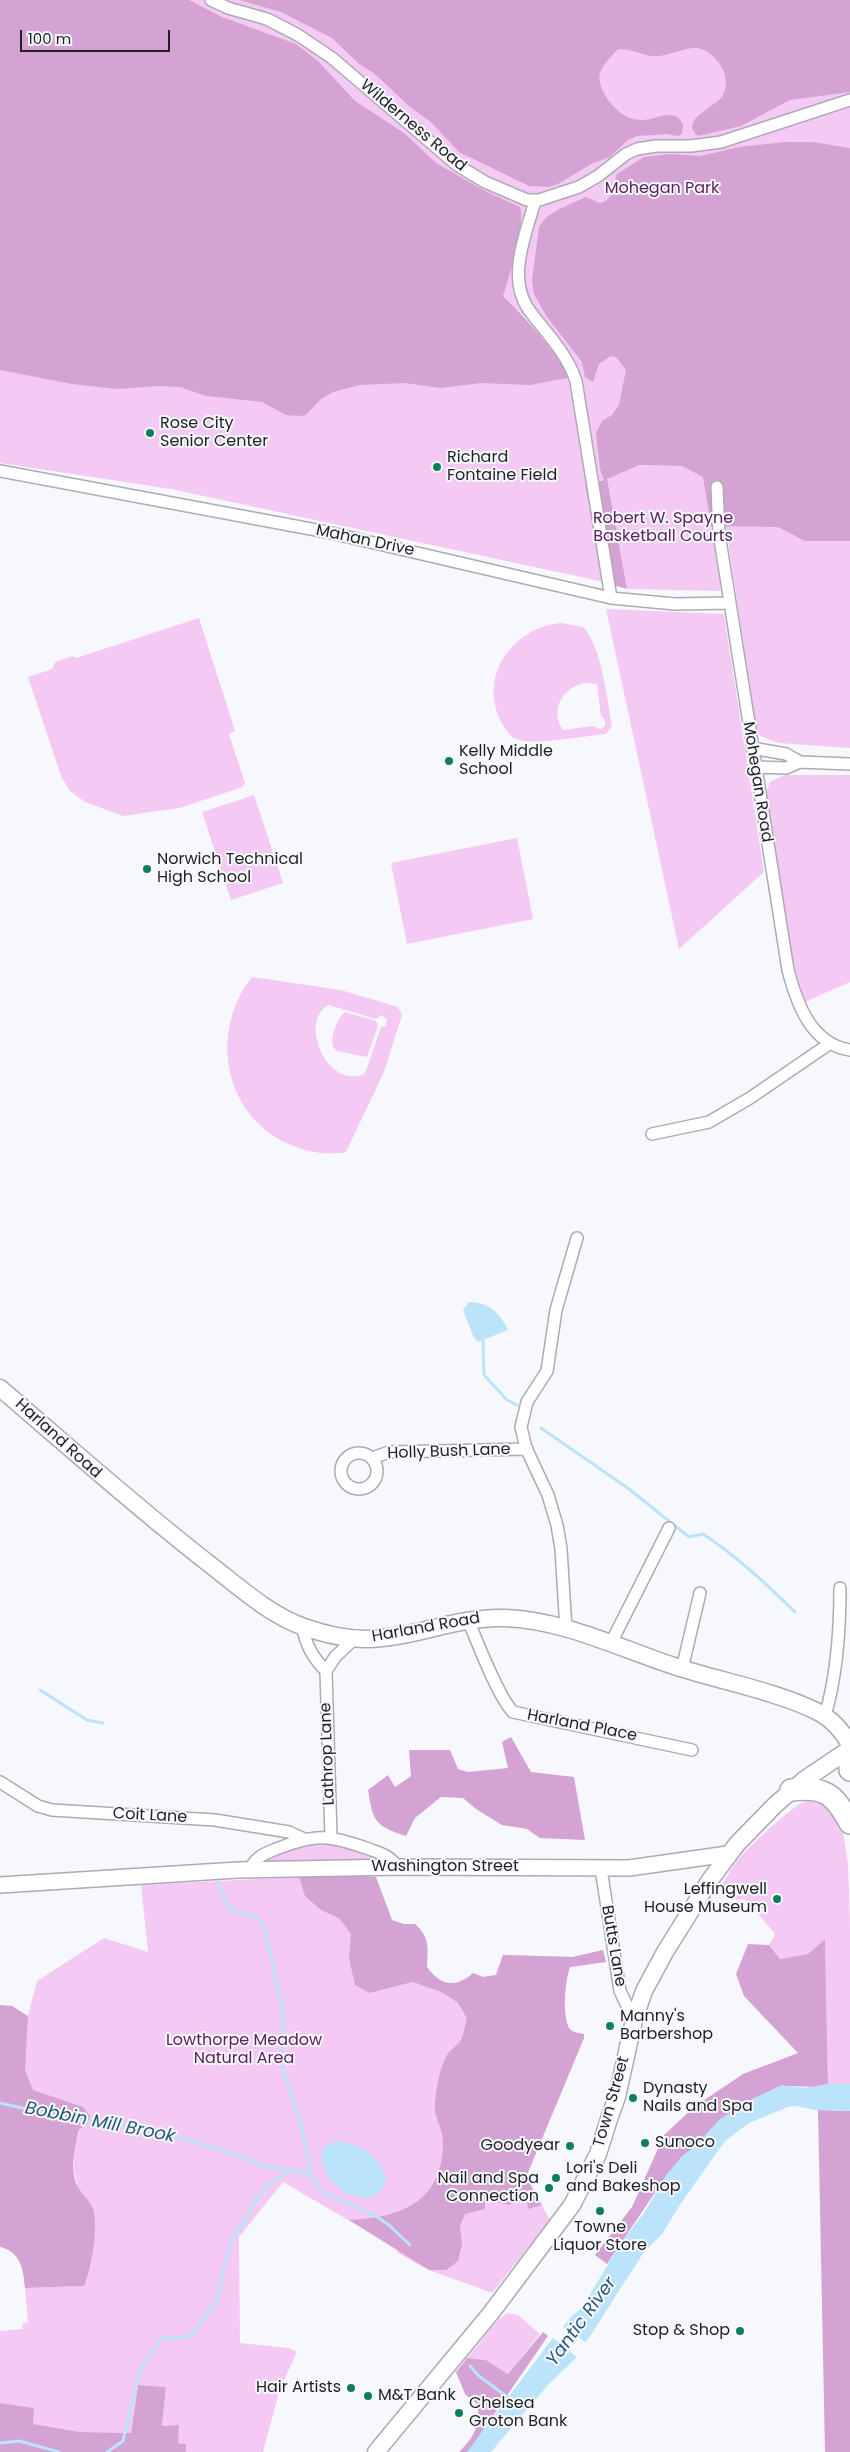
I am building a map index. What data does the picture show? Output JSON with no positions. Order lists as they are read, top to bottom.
{
  "streets": {
    "main road": ["Harland Road", "Town Street"],
    "street": [
      "Wilderness Road",
      "Mahan Drive",
      "Mohegan Road",
      "Holly Bush Lane",
      "Harland Place",
      "Lathrop Lane",
      "Coit Lane",
      "Washington Street",
      "Butts Lane"
    ]
  },
  "crossings": [
    ["Mahan Drive", "Mohegan Road"],
    ["Harland Road", "Harland Place"],
    ["Washington Street", "Butts Lane"],
    ["Washington Street", "Town Street"],
    ["Butts Lane", "Town Street"]
  ],
  "water": ["Bobbin Mill Brook", "Yantic River"],
  "parks": ["Mohegan Park", "Robert W. Spayne Basketball Courts", "Lowthorpe Meadow Natural Area"],
  "places": [
    "Rose City Senior Center",
    "Richard Fontaine Field",
    "Kelly Middle School",
    "Norwich Technical High School",
    "Leffingwell House Museum",
    "Manny's Barbershop",
    "Dynasty Nails and Spa",
    "Sunoco",
    "Goodyear",
    "Lori's Deli and Bakeshop",
    "Nail and Spa Connection",
    "Towne Liquor Store",
    "Stop & Shop",
    "Hair Artists",
    "M&T Bank",
    "Chelsea Groton Bank"
  ],
  "scale_bar": "100 m"
}
